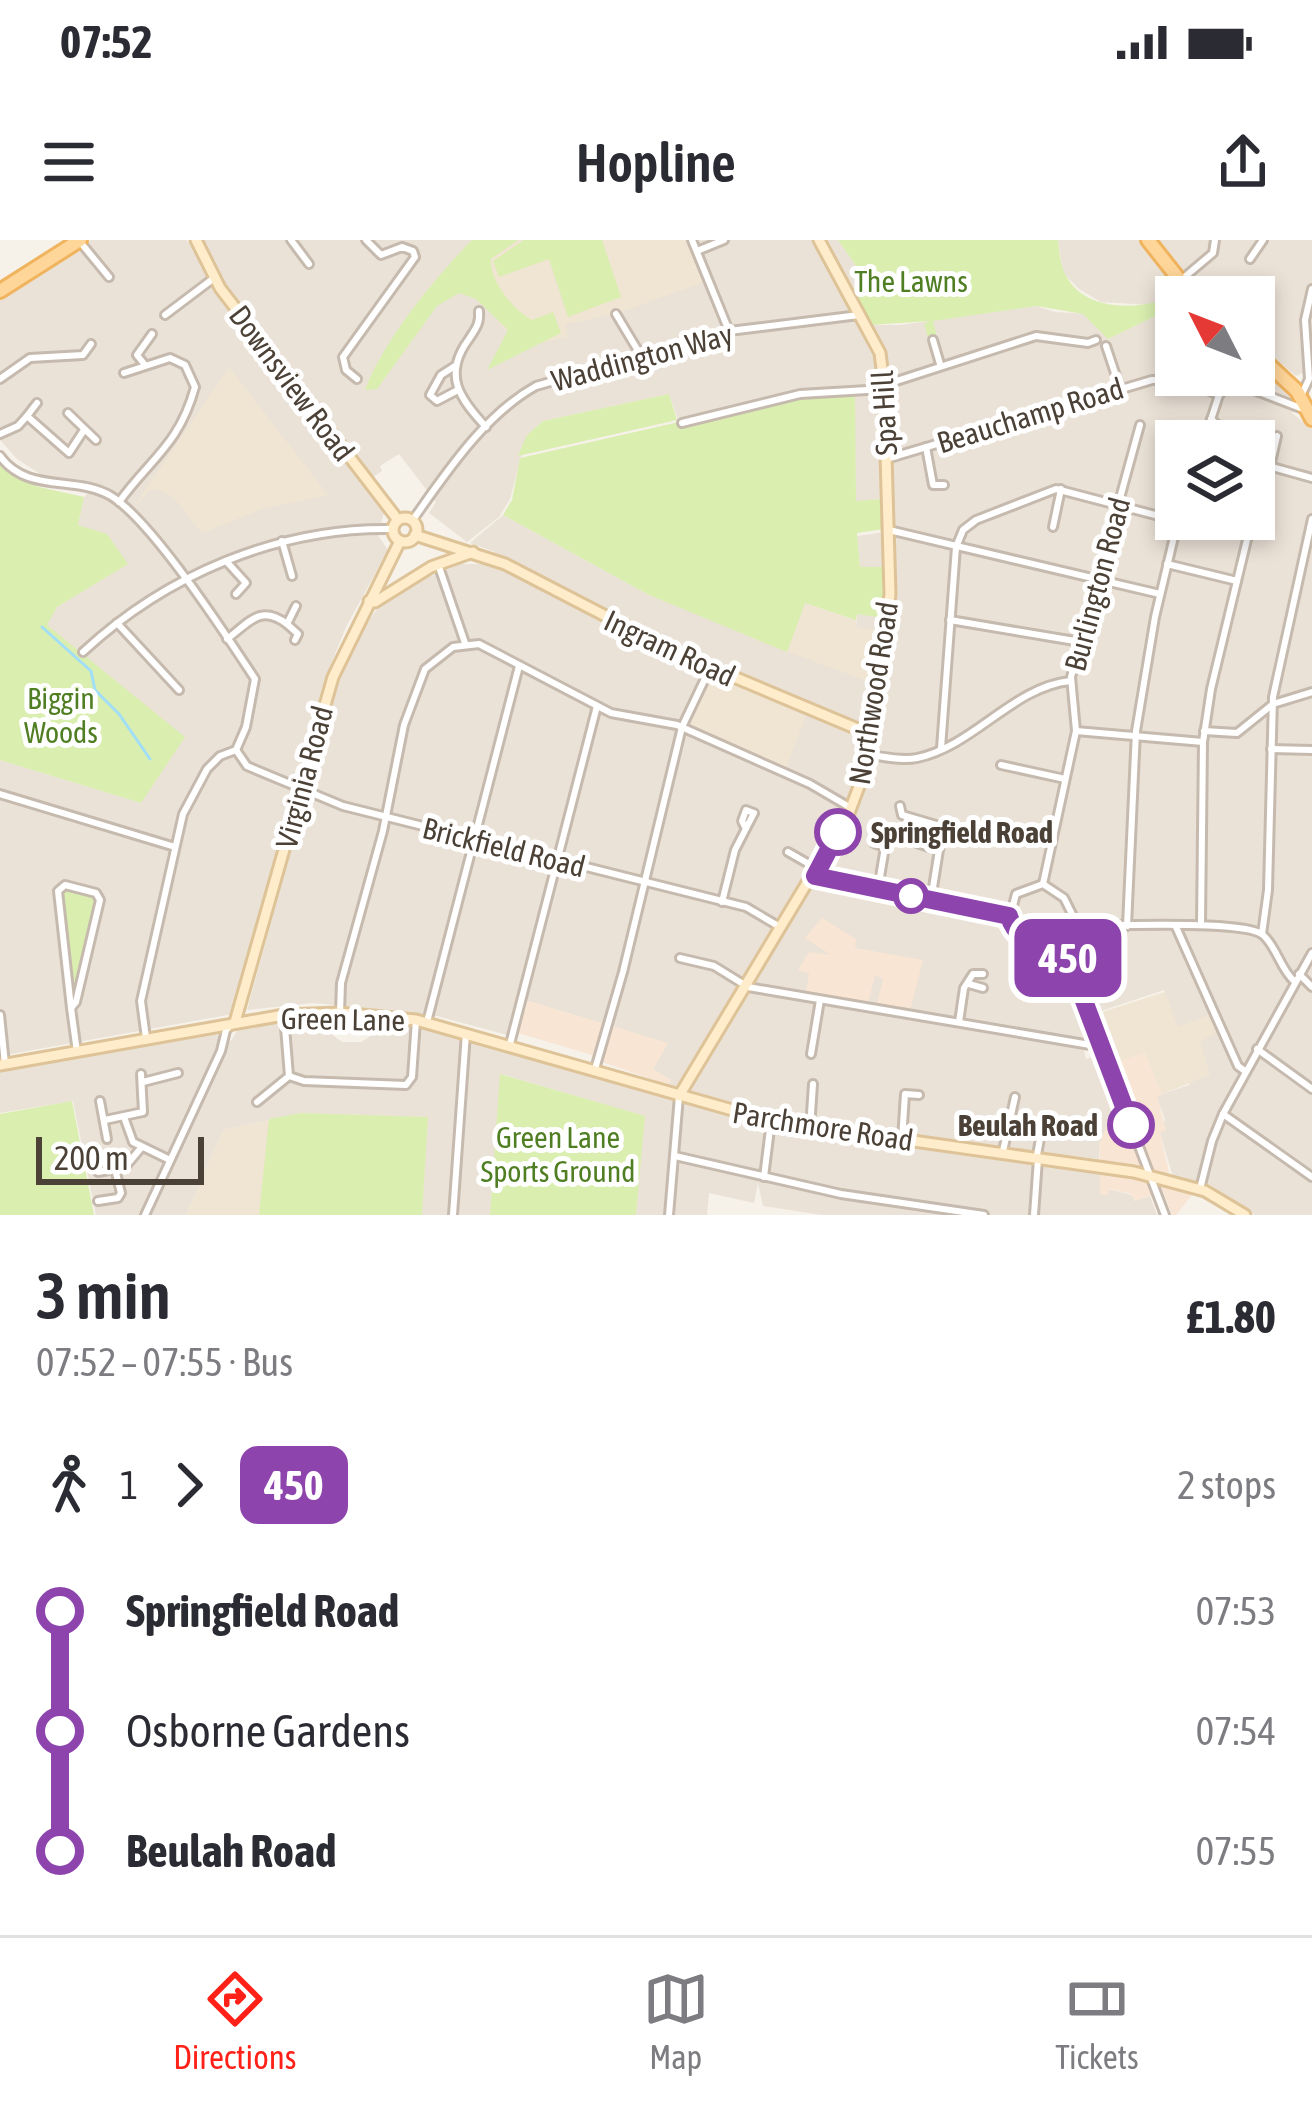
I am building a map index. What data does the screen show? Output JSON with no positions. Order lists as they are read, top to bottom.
{
  "streets": {
    "street": [
      "Waddington Way",
      "Downsview Road",
      "Spa Hill",
      "Beauchamp Road",
      "Burlington Road",
      "Ingram Road",
      "Northwood Road",
      "Virginia Road",
      "Brickfield Road",
      "Green Lane",
      "Parchmore Road"
    ]
  },
  "crossings": [
    ["Waddington Way", "Spa Hill"],
    ["Downsview Road", "Virginia Road"],
    ["Spa Hill", "Beauchamp Road"],
    ["Spa Hill", "Northwood Road"],
    ["Ingram Road", "Northwood Road"],
    ["Northwood Road", "Brickfield Road"],
    ["Northwood Road", "Green Lane"],
    ["Northwood Road", "Parchmore Road"],
    ["Virginia Road", "Brickfield Road"],
    ["Virginia Road", "Green Lane"],
    ["Green Lane", "Parchmore Road"]
  ],
  "parks": ["The Lawns", "Biggin Woods", "Green Lane Sports Ground"],
  "places": ["Springfield Road", "Beulah Road"],
  "lines": ["bus line 450"],
  "scale_bar": "200 m",
  "north": "top left",
  "page": {
    "status": "07:52",
    "header": "Hopline",
    "on_map": "450",
    "scale": "200 m",
    "heading": ["3 min", "07:52 – 07:55 · Bus", "£1.80"],
    "legs": ["1", "450", "2 stops"],
    "list": [
      {
        "name": "Springfield Road",
        "value": "07:53"
      },
      {
        "name": "Osborne Gardens",
        "value": "07:54"
      },
      {
        "name": "Beulah Road",
        "value": "07:55"
      }
    ],
    "tabs": ["Directions", "Map", "Tickets"]
  }
}
